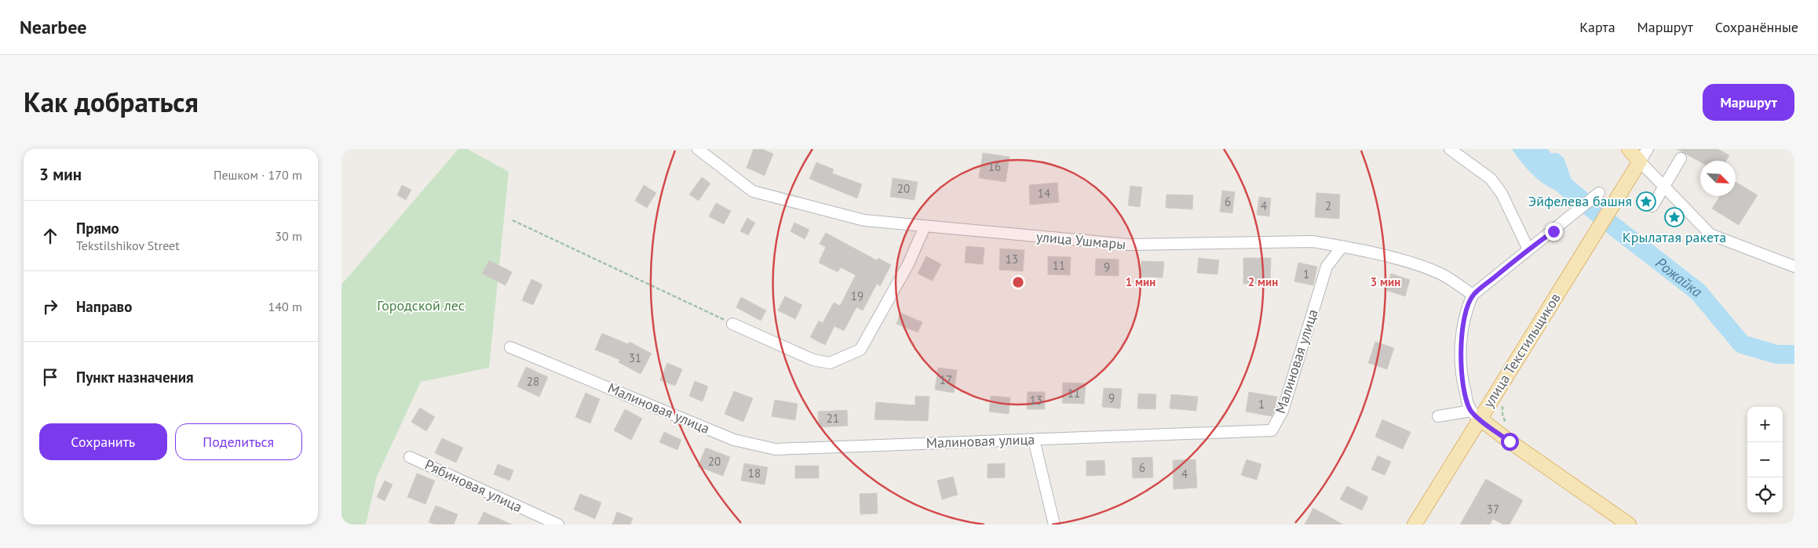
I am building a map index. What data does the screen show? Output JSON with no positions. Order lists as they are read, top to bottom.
{
  "streets": {
    "main road": ["улица Текстильщиков"],
    "street": ["улица Ушмары", "Малиновая улица", "Рябиновая улица"]
  },
  "crossings": [
    ["улица Ушмары", "Малиновая улица"]
  ],
  "water": ["Рожайка"],
  "parks": ["Городской лес"],
  "places": {
    "place": ["Эйфелева башня", "Крылатая ракета"]
  },
  "house_numbers": [
    "16",
    "20",
    "14",
    "6",
    "4",
    "2",
    "13",
    "11",
    "9",
    "1",
    "19",
    "31",
    "17",
    "28",
    "11",
    "9",
    "13",
    "1",
    "21",
    "20",
    "6",
    "18",
    "4",
    "37"
  ],
  "north": "bottom right",
  "page": {
    "header": "Nearbee",
    "nav": ["Карта", "Маршрут", "Сохранённые"],
    "title": "Как добраться",
    "buttons": [
      "Маршрут",
      ["Сохранить", "Поделиться"]
    ],
    "heading": ["3 мин", "Пешком · 170 m"],
    "list": [
      ["Прямо", "Tekstilshikov Street", "30 m"],
      ["Направо", "140 m"],
      "Пункт назначения"
    ],
    "map_buttons": ["+", "−"]
  },
  "rings": ["1 мин", "2 мин", "3 мин"]
}
